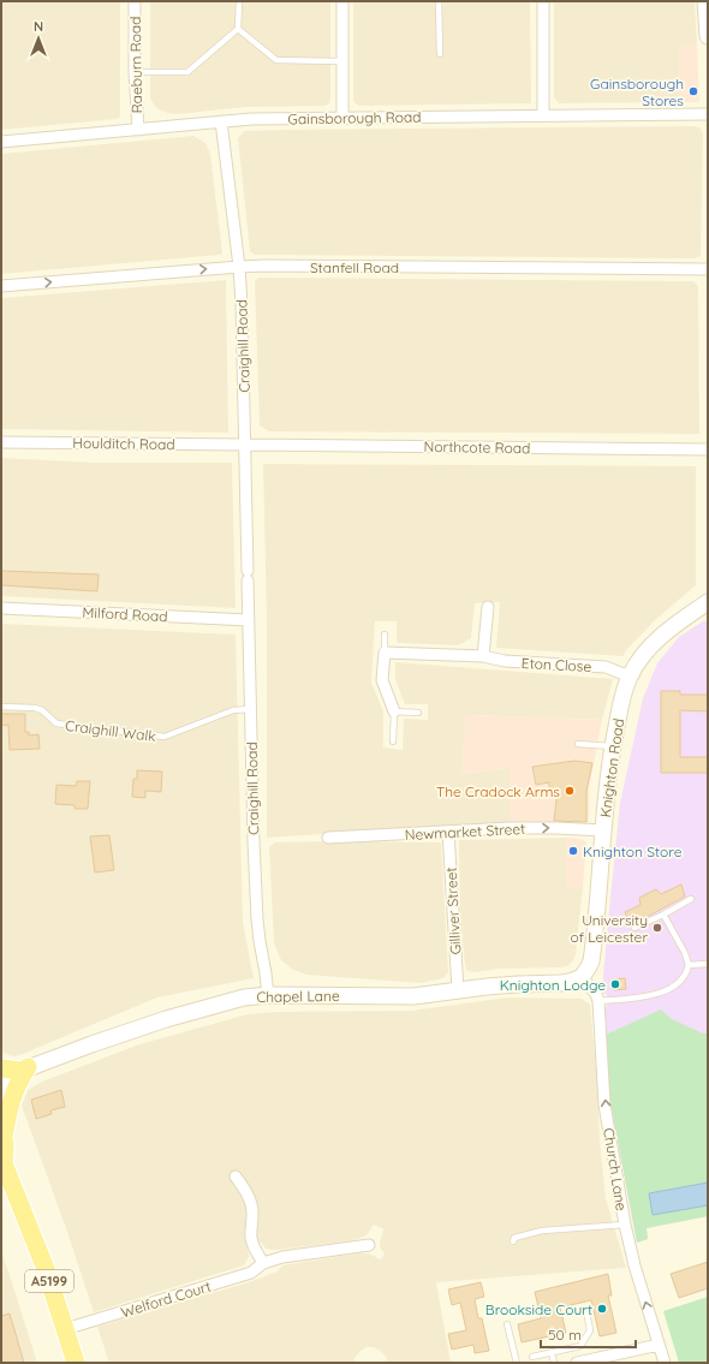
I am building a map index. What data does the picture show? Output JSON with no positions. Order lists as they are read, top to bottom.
{
  "streets": {
    "main road": ["A5199"],
    "street": [
      "Raeburn Road",
      "Gainsborough Road",
      "Stanfell Road",
      "Craighill Road",
      "Houlditch Road",
      "Northcote Road",
      "Milford Road",
      "Eton Close",
      "Knighton Road",
      "Newmarket Street",
      "Gilliver Street",
      "Chapel Lane",
      "Church Lane",
      "Welford Court"
    ],
    "lane": ["Craighill Walk"]
  },
  "crossings": [
    ["Raeburn Road", "Gainsborough Road"],
    ["Gainsborough Road", "Craighill Road"],
    ["Stanfell Road", "Craighill Road"],
    ["Craighill Road", "Houlditch Road"],
    ["Craighill Road", "Northcote Road"],
    ["Craighill Road", "Milford Road"],
    ["Craighill Road", "Craighill Walk"],
    ["Craighill Road", "Chapel Lane"],
    ["Houlditch Road", "Northcote Road"],
    ["Eton Close", "Knighton Road"],
    ["Knighton Road", "Newmarket Street"],
    ["Knighton Road", "Chapel Lane"],
    ["Newmarket Street", "Gilliver Street"],
    ["Gilliver Street", "Chapel Lane"],
    ["A5199", "Welford Court"]
  ],
  "one_way": ["Newmarket Street", "Church Lane"],
  "places": [
    "Gainsborough Stores",
    "The Cradock Arms",
    "Knighton Store",
    "University of Leicester",
    "Knighton Lodge",
    "Brookside Court"
  ],
  "scale_bar": "50 m",
  "north": "top"
}
